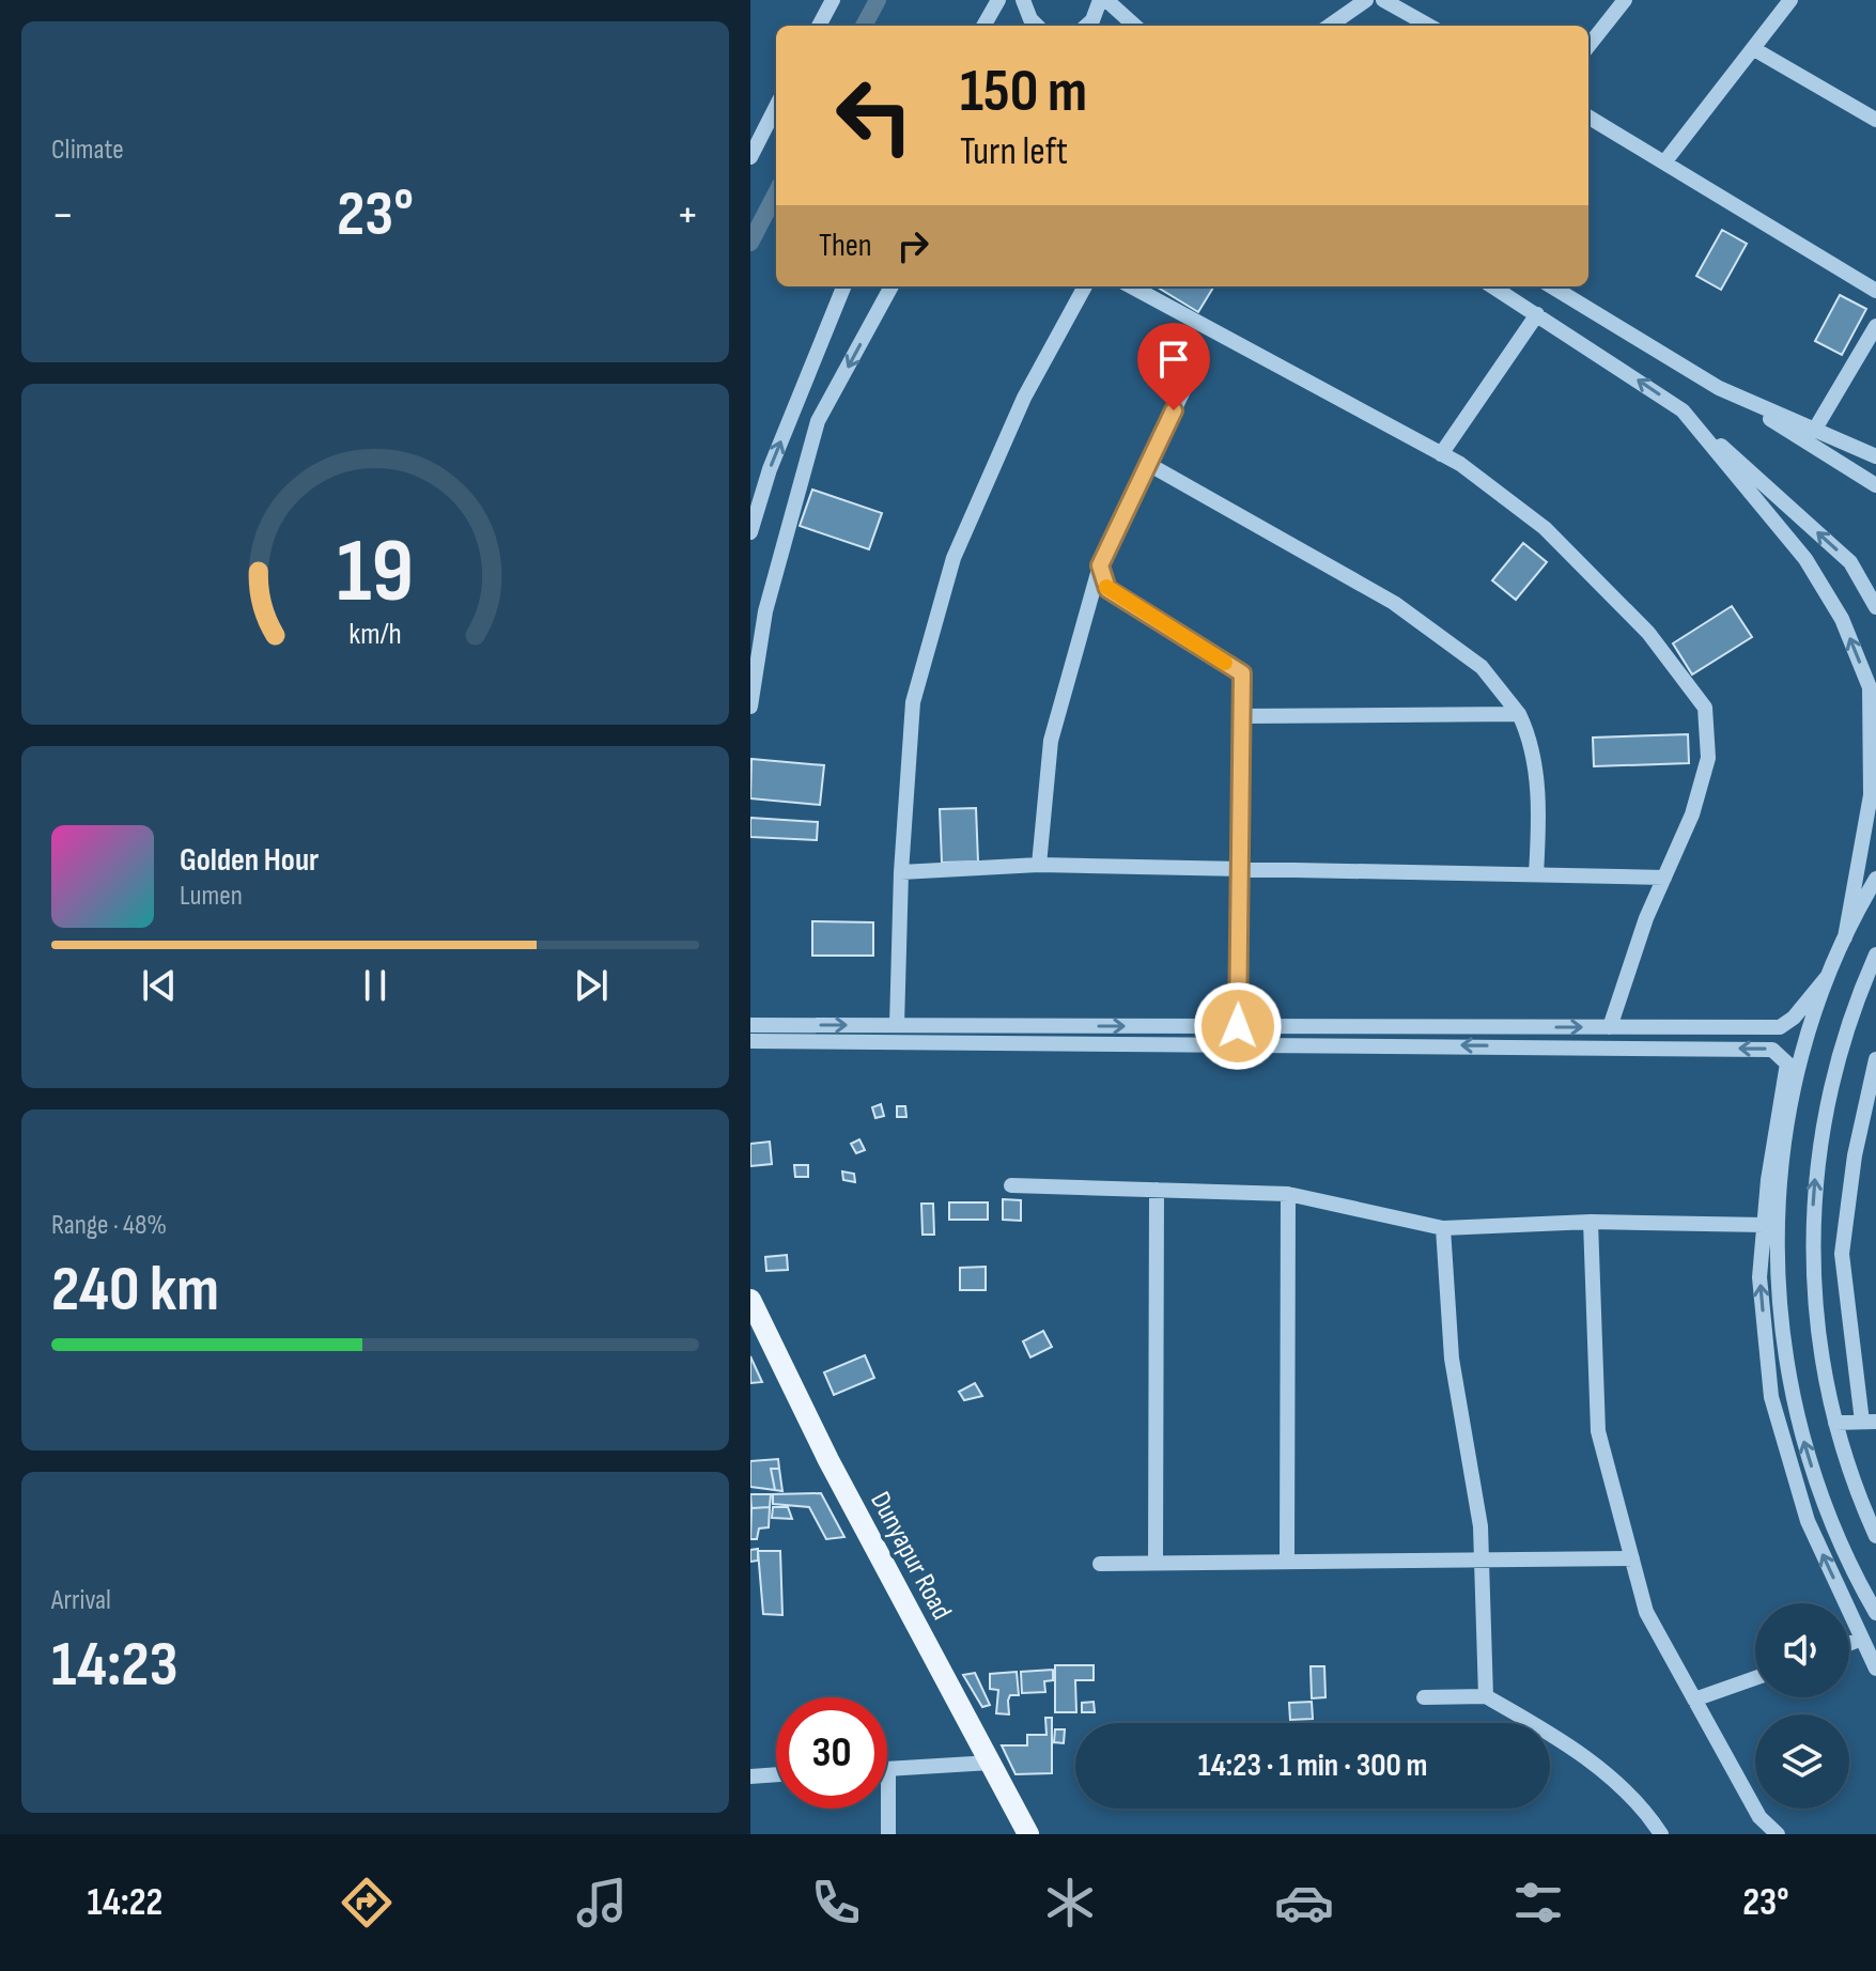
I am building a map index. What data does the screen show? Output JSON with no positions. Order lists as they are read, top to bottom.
{
  "streets": {
    "main road": ["Dunyapur Road"]
  },
  "page": {
    "tile": [
      "Climate",
      ["Range · 48%", "240 km"],
      ["Arrival", "14:23"]
    ],
    "turn": ["150 m", "Turn left"],
    "heat": ["−", "23°", "+"],
    "then": "Then",
    "song": ["Golden Hour", "Lumen"],
    "limit": "30",
    "trip": "14:23 · 1 min · 300 m",
    "tabs": ["14:22", "23°"],
    "gauge": ["19", "km/h"]
  }
}
